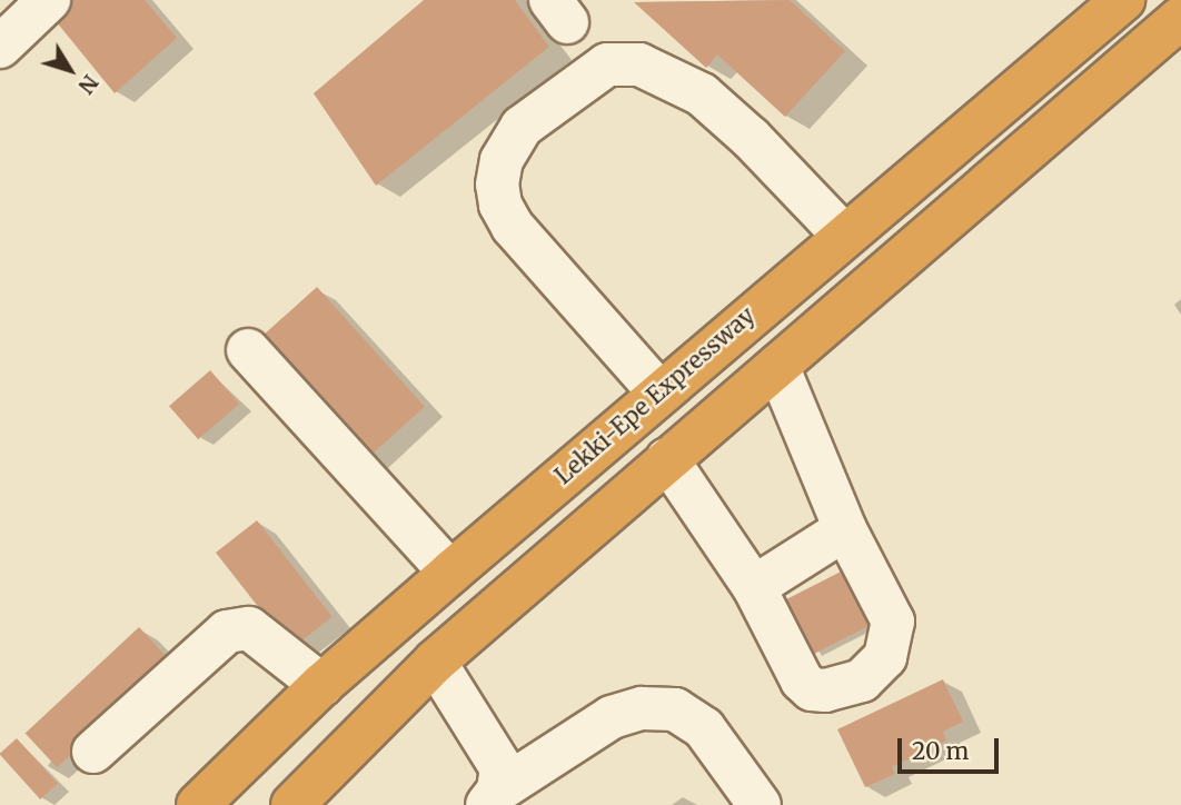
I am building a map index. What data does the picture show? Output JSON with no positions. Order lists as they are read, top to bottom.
{
  "streets": {
    "highway": ["Lekki-Epe Expressway"]
  },
  "scale_bar": "20 m",
  "north": "bottom right"
}
